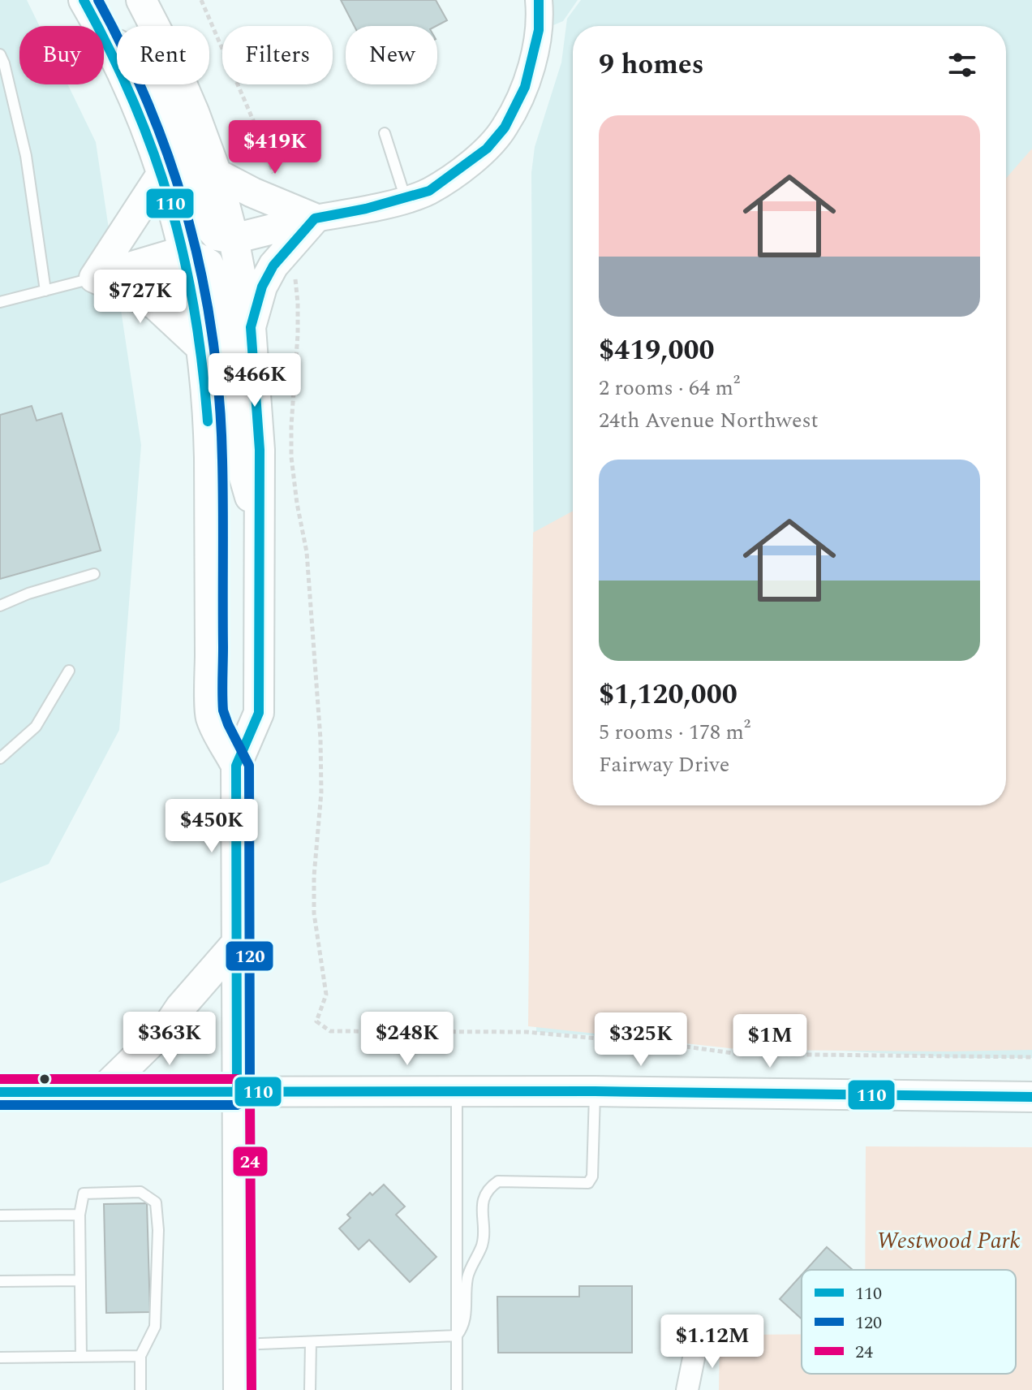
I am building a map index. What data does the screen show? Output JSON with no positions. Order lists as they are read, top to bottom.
{
  "parks": ["Westwood Park"],
  "lines": ["transit line 110", "transit line 120", "transit line 24"],
  "legend": ["110", "120", "24"],
  "page": {
    "chip": [
      "Buy",
      "Rent",
      "Filters",
      "New"
    ],
    "heading": "9 homes",
    "list": [
      {
        "name": "$419,000",
        "note": "2 rooms · 64 m² · 24th Avenue Northwest"
      },
      {
        "name": "$1,120,000",
        "note": "5 rooms · 178 m² · Fairway Drive"
      }
    ],
    "price": [
      "$419K",
      "$727K",
      "$466K",
      "$450K",
      "$363K",
      "$248K",
      "$325K",
      "$1M",
      "$1.12M"
    ]
  }
}
